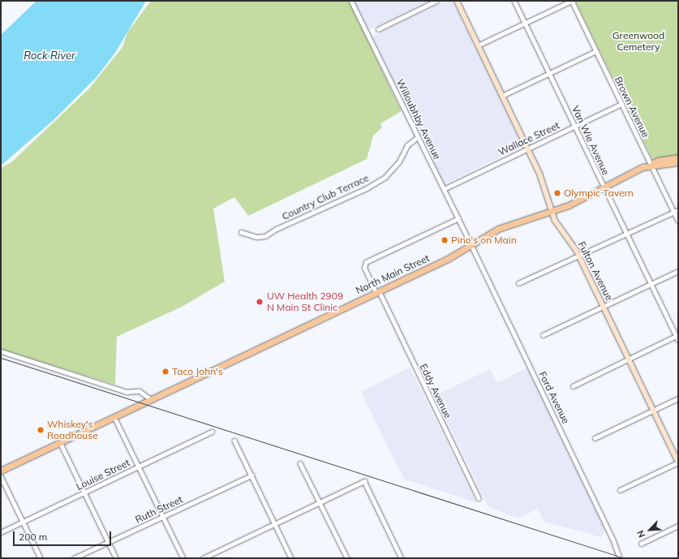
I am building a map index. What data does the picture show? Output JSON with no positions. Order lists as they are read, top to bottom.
{
  "streets": {
    "main road": ["North Main Street"],
    "street": [
      "Brown Avenue",
      "Willoubhby Avenue",
      "Wallace Street",
      "Van Wie Avenue",
      "Country Club Terrace",
      "Fulton Avenue",
      "Eddy Avenue",
      "Ford Avenue",
      "Louise Street",
      "Ruth Street"
    ]
  },
  "crossings": [
    ["Brown Avenue", "Wallace Street"],
    ["Brown Avenue", "North Main Street"],
    ["Willoubhby Avenue", "Wallace Street"],
    ["Willoubhby Avenue", "Country Club Terrace"],
    ["Willoubhby Avenue", "North Main Street"],
    ["Willoubhby Avenue", "Eddy Avenue"],
    ["Willoubhby Avenue", "Ford Avenue"],
    ["Wallace Street", "Van Wie Avenue"],
    ["Wallace Street", "Fulton Avenue"],
    ["Van Wie Avenue", "North Main Street"],
    ["Fulton Avenue", "North Main Street"],
    ["North Main Street", "Eddy Avenue"],
    ["North Main Street", "Ford Avenue"]
  ],
  "water": ["Rock River"],
  "parks": ["Greenwood Cemetery"],
  "places": [
    "Olympic Tavern",
    "Pino's on Main",
    "UW Health 2909 N Main St Clinic",
    "Taco John's",
    "Whiskey's Roadhouse"
  ],
  "scale_bar": "200 m",
  "north": "bottom left"
}
